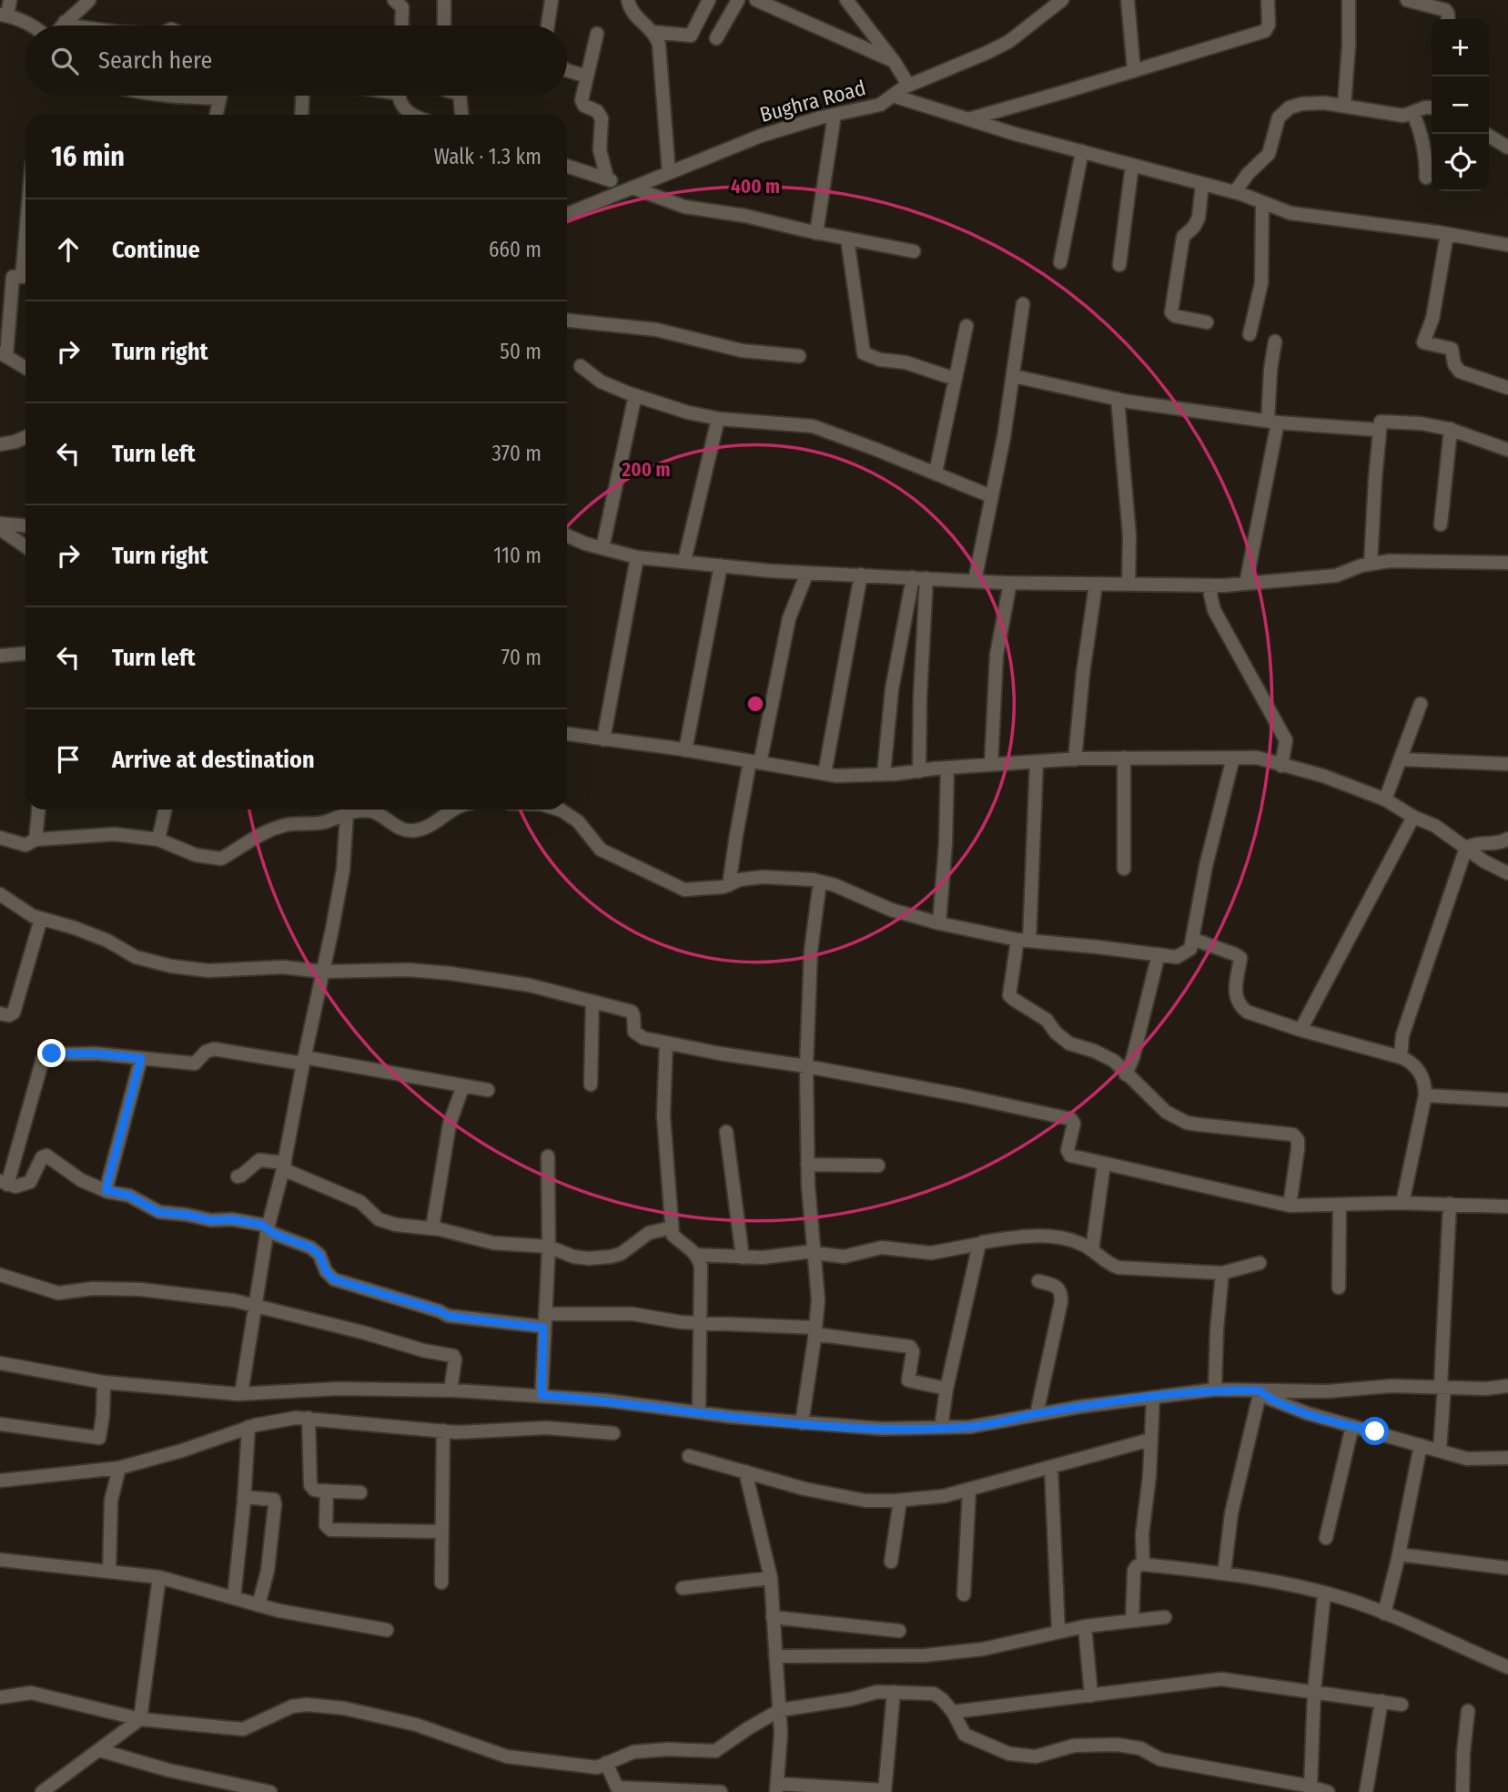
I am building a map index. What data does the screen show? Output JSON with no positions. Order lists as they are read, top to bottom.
{
  "streets": {
    "street": ["Bughra Road"]
  },
  "page": {
    "map_buttons": ["+", "−"],
    "search": "Search here",
    "heading": ["16 min", "Walk · 1.3 km"],
    "list": [
      ["Continue", "660 m"],
      ["Turn right", "50 m"],
      ["Turn left", "370 m"],
      ["Turn right", "110 m"],
      ["Turn left", "70 m"],
      "Arrive at destination"
    ]
  },
  "rings": ["400 m", "200 m"]
}
